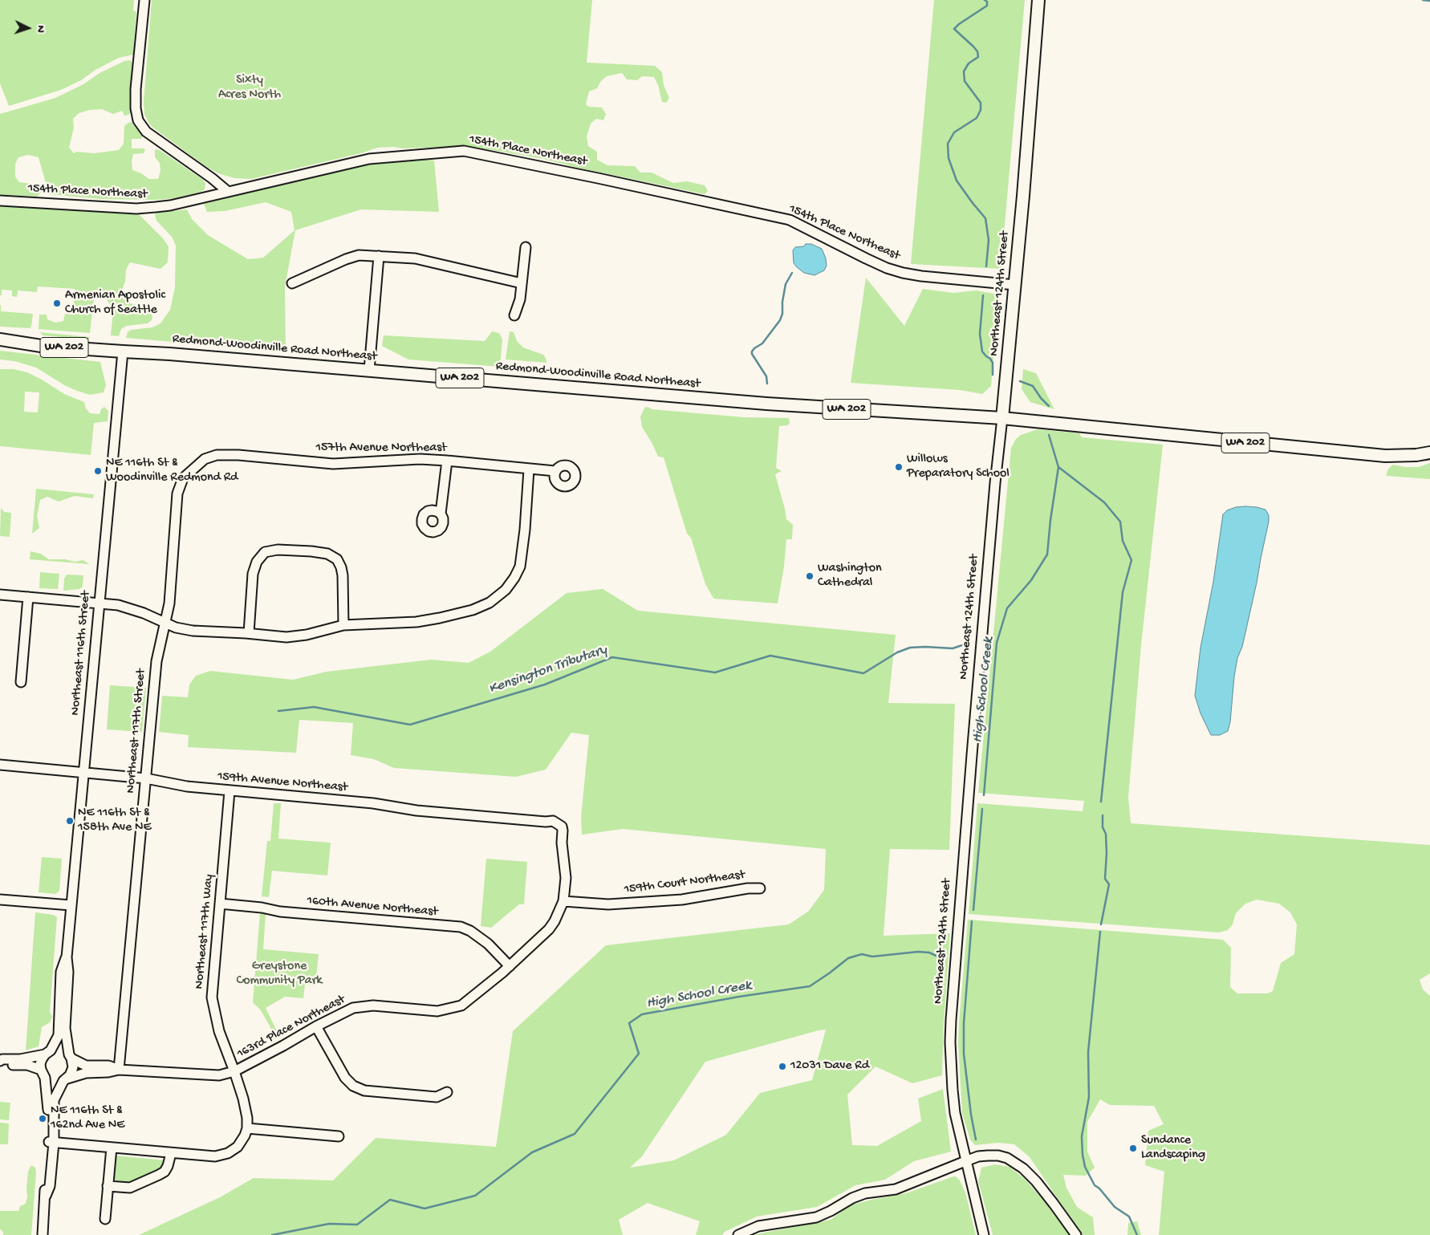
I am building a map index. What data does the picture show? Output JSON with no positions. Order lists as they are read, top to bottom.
{
  "streets": {
    "main road": ["Northeast 124th Street", "WA 202", "Redmond-Woodinville Road Northeast"],
    "street": [
      "154th Place Northeast",
      "157th Avenue Northeast",
      "Northeast 116th Street",
      "Northeast 117th Street",
      "159th Avenue Northeast",
      "159th Court Northeast",
      "160th Avenue Northeast",
      "Northeast 117th Way",
      "163rd Place Northeast"
    ]
  },
  "crossings": [
    ["154th Place Northeast", "Northeast 124th Street"],
    ["Northeast 124th Street", "WA 202"],
    ["Northeast 124th Street", "Redmond-Woodinville Road Northeast"],
    ["WA 202", "Redmond-Woodinville Road Northeast"],
    ["Redmond-Woodinville Road Northeast", "Northeast 116th Street"],
    ["157th Avenue Northeast", "Northeast 117th Street"],
    ["Northeast 116th Street", "159th Avenue Northeast"],
    ["Northeast 116th Street", "163rd Place Northeast"],
    ["Northeast 117th Street", "159th Avenue Northeast"],
    ["Northeast 117th Street", "163rd Place Northeast"],
    ["159th Avenue Northeast", "Northeast 117th Way"],
    ["159th Avenue Northeast", "163rd Place Northeast"],
    ["159th Court Northeast", "163rd Place Northeast"],
    ["160th Avenue Northeast", "Northeast 117th Way"],
    ["160th Avenue Northeast", "163rd Place Northeast"],
    ["Northeast 117th Way", "163rd Place Northeast"]
  ],
  "water": ["Kensington Tributary", "High School Creek"],
  "parks": ["Sixty Acres North", "Greystone Community Park"],
  "places": [
    "Armenian Apostolic Church of Seattle",
    "Willows Preparatory School",
    "NE 116th St & Woodinville Redmond Rd",
    "Washington Cathedral",
    "NE 116th St & 158th Ave NE",
    "12031 Dave Rd",
    "NE 116th St & 162nd Ave NE",
    "Sundance Landscaping"
  ],
  "north": "right"
}
